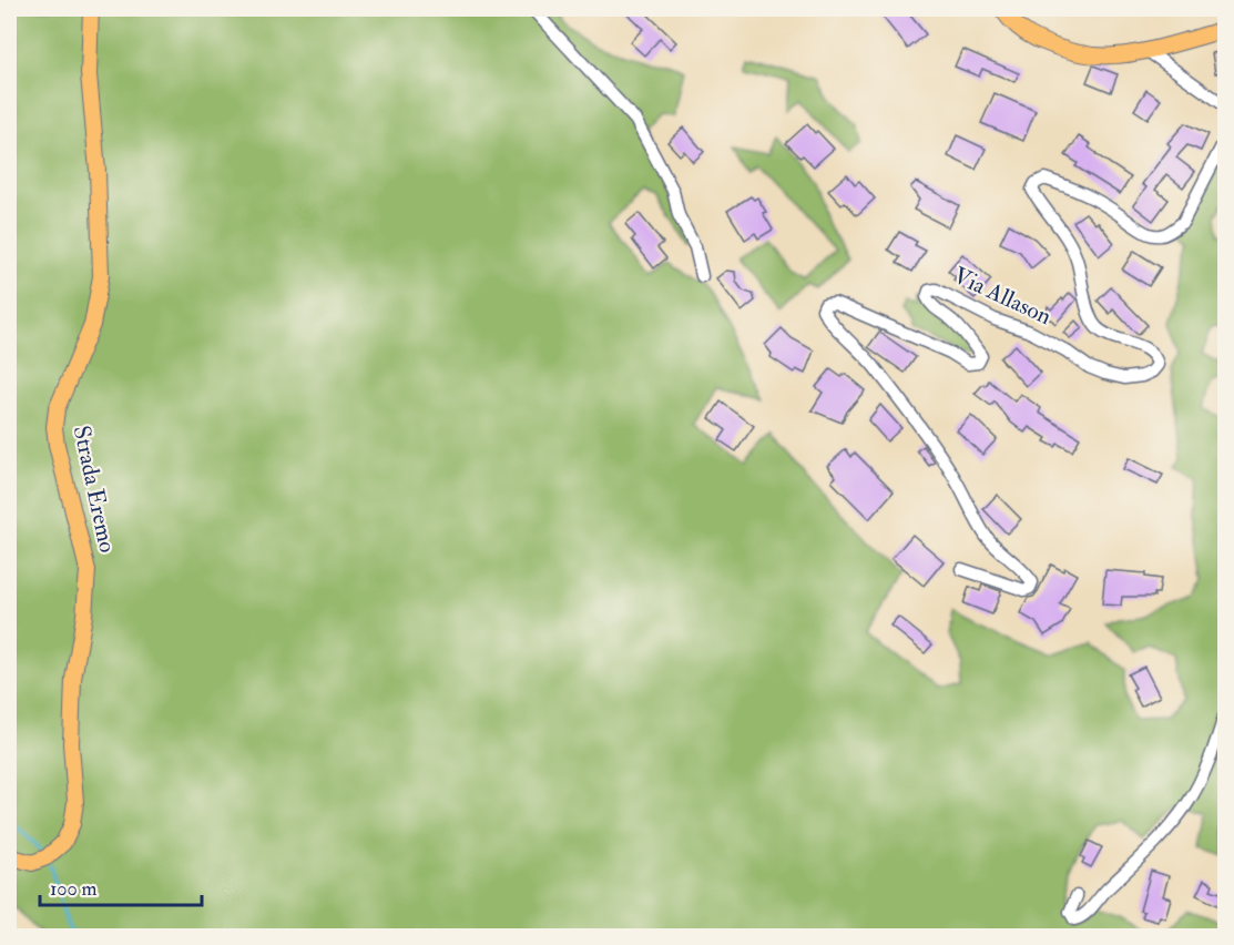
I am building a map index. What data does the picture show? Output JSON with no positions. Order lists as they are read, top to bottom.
{
  "streets": {
    "main road": ["Strada Eremo"],
    "street": ["Via Allason"]
  },
  "scale_bar": "100 m"
}
